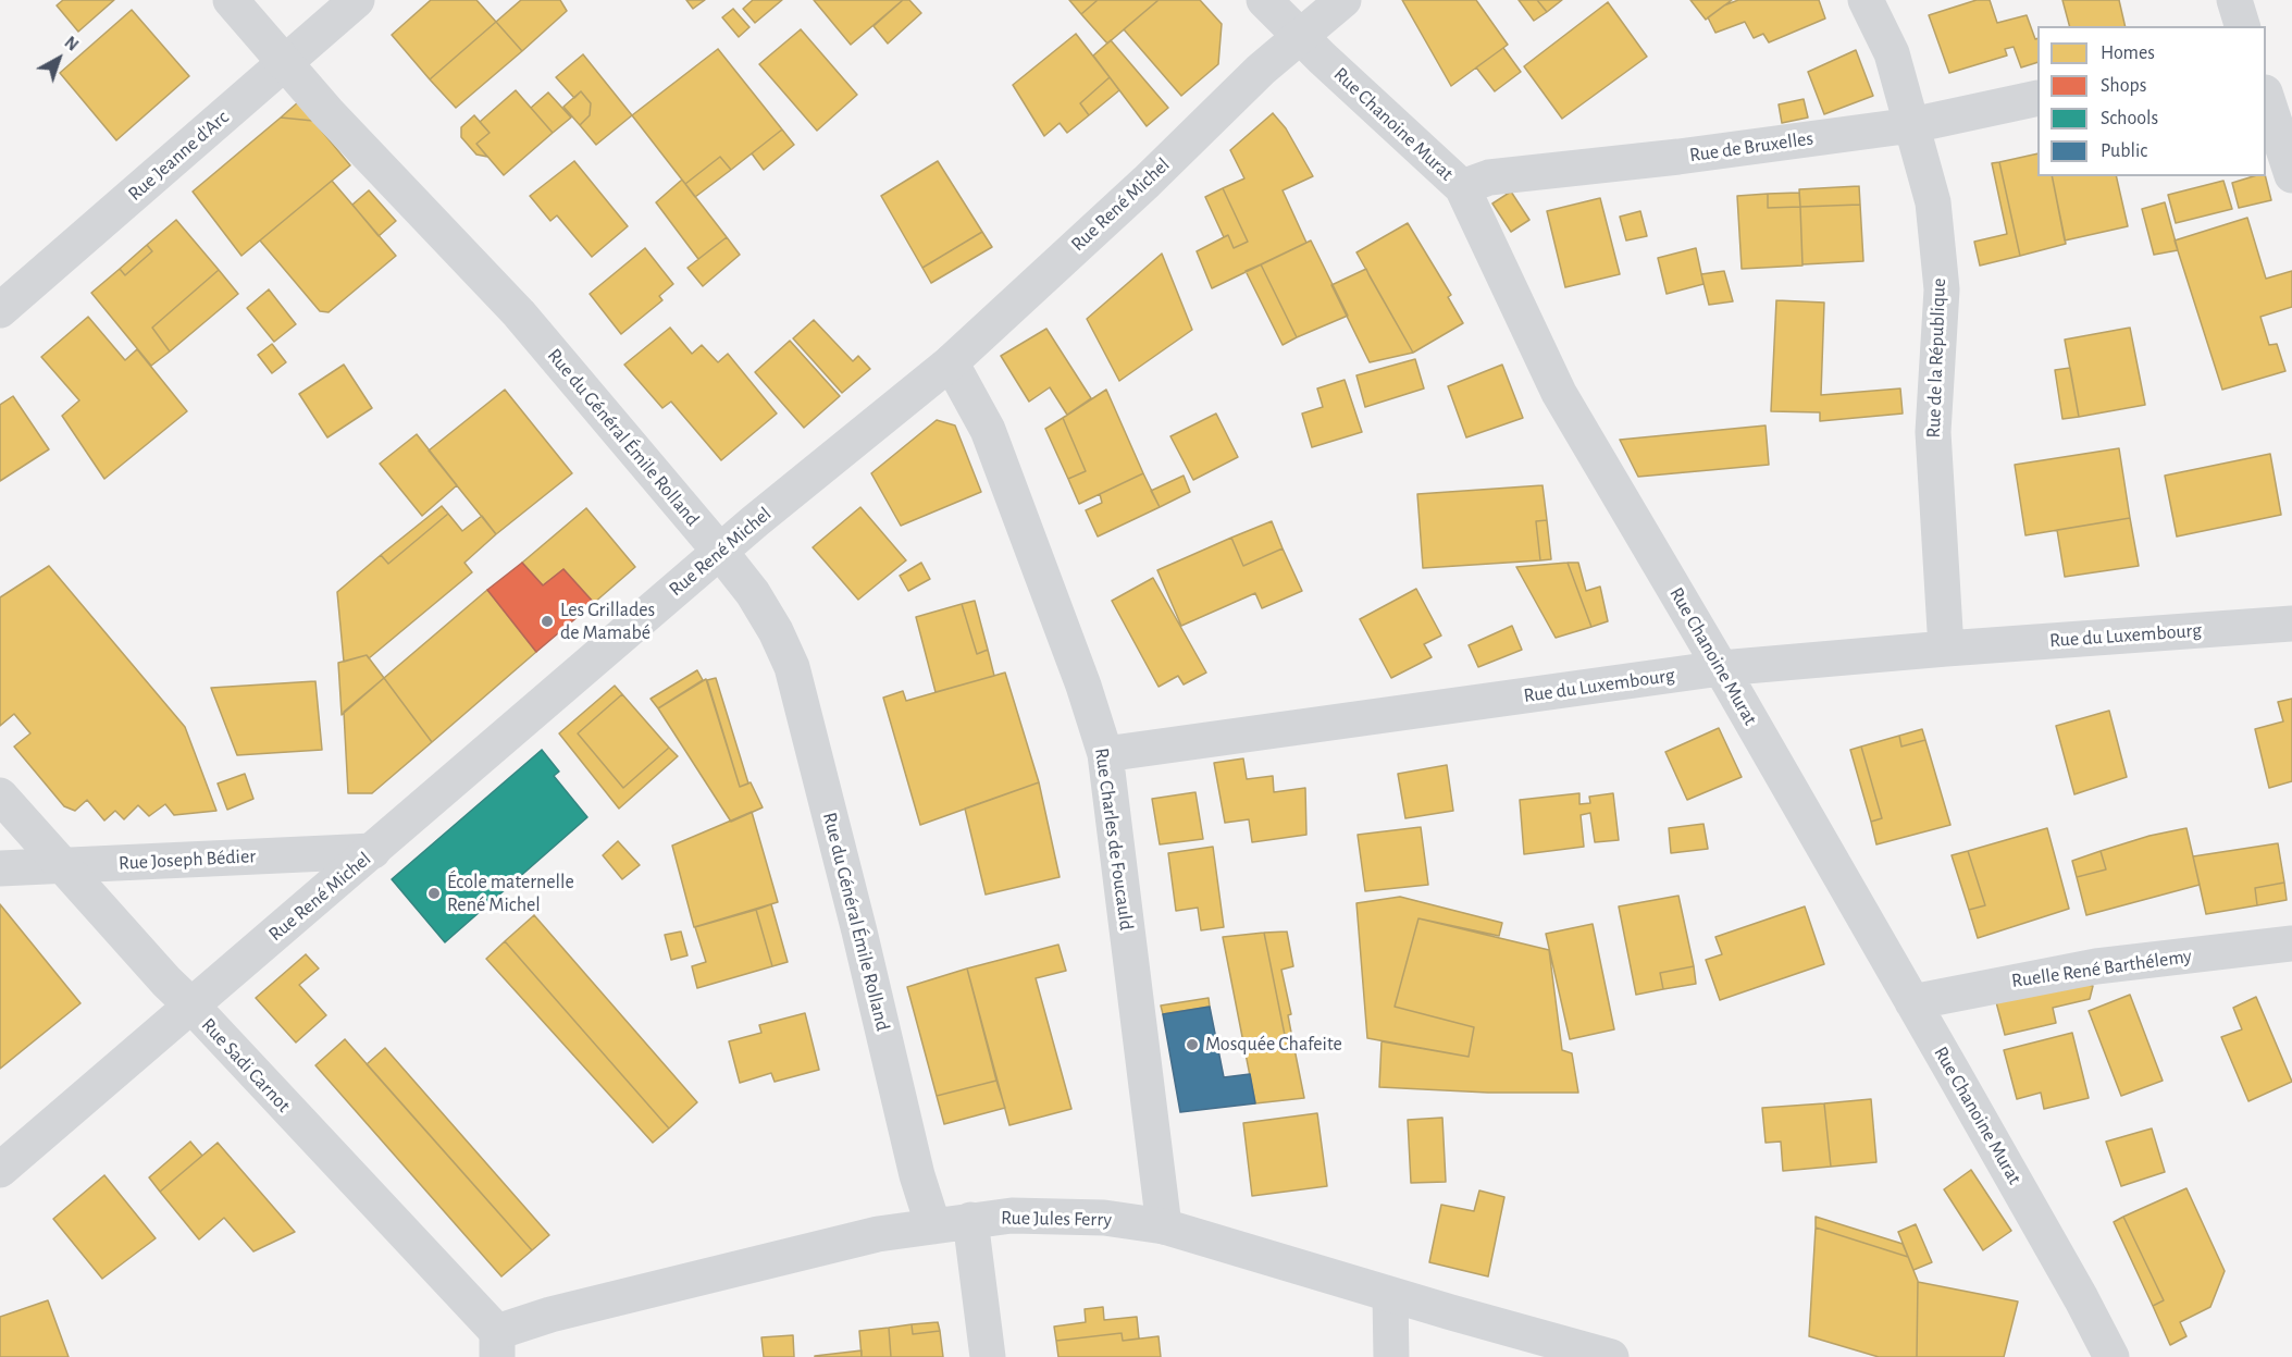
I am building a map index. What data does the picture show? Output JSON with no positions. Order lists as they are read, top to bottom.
{
  "streets": {
    "street": [
      "Rue Chanoine Murat",
      "Rue de Bruxelles",
      "Rue Jeanne d'Arc",
      "Rue René Michel",
      "Rue de la République",
      "Rue du Général Émile Rolland",
      "Rue du Luxembourg",
      "Rue Charles de Foucauld",
      "Rue Joseph Bédier",
      "Ruelle René Barthélemy",
      "Rue Sadi Carnot",
      "Rue Jules Ferry"
    ]
  },
  "crossings": [
    ["Rue Chanoine Murat", "Rue de Bruxelles"],
    ["Rue Chanoine Murat", "Rue René Michel"],
    ["Rue Chanoine Murat", "Rue du Luxembourg"],
    ["Rue Chanoine Murat", "Ruelle René Barthélemy"],
    ["Rue de Bruxelles", "Rue de la République"],
    ["Rue Jeanne d'Arc", "Rue du Général Émile Rolland"],
    ["Rue René Michel", "Rue du Général Émile Rolland"],
    ["Rue René Michel", "Rue Charles de Foucauld"],
    ["Rue René Michel", "Rue Joseph Bédier"],
    ["Rue René Michel", "Rue Sadi Carnot"],
    ["Rue de la République", "Rue du Luxembourg"],
    ["Rue du Général Émile Rolland", "Rue Jules Ferry"],
    ["Rue du Luxembourg", "Rue Charles de Foucauld"],
    ["Rue Charles de Foucauld", "Rue Jules Ferry"],
    ["Rue Joseph Bédier", "Rue Sadi Carnot"],
    ["Rue Sadi Carnot", "Rue Jules Ferry"]
  ],
  "places": ["Les Grillades de Mamabé", "École maternelle René Michel", "Mosquée Chafeite"],
  "legend": [
    "Homes",
    "Shops",
    "Schools",
    "Public"
  ],
  "north": "top right"
}
